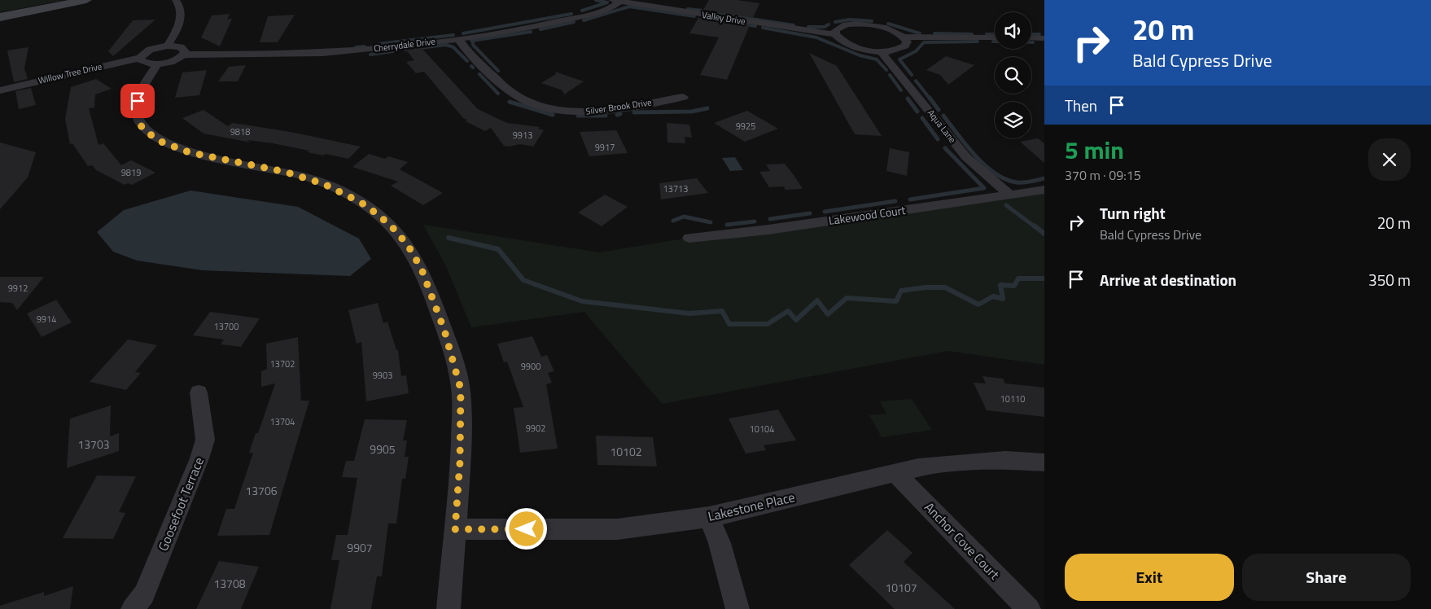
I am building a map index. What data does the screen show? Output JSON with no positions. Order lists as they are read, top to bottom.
{
  "streets": {
    "street": [
      "Valley Drive",
      "Cherrydale Drive",
      "Willow Tree Drive",
      "Silver Brook Drive",
      "Aqua Lane",
      "Lakewood Court",
      "Goosefoot Terrace",
      "Lakestone Place",
      "Anchor Cove Court"
    ]
  },
  "crossings": [
    ["Valley Drive", "Cherrydale Drive"],
    ["Cherrydale Drive", "Silver Brook Drive"],
    ["Aqua Lane", "Lakewood Court"],
    ["Lakestone Place", "Anchor Cove Court"]
  ],
  "house_numbers": [
    "9925",
    "9818",
    "9913",
    "9917",
    "9819",
    "13713",
    "9912",
    "9914",
    "13700",
    "13702",
    "9900",
    "9903",
    "10110",
    "13704",
    "9902",
    "10104",
    "13703",
    "9905",
    "10102",
    "13706",
    "9907",
    "13708",
    "10107"
  ],
  "page": {
    "turn": ["20 m", "Bald Cypress Drive"],
    "then": "Then",
    "heading": ["5 min", "370 m · 09:15"],
    "list": [
      {
        "name": "Turn right",
        "note": "Bald Cypress Drive",
        "value": "20 m"
      },
      {
        "name": "Arrive at destination",
        "value": "350 m"
      }
    ],
    "buttons": ["Exit", "Share"]
  }
}
